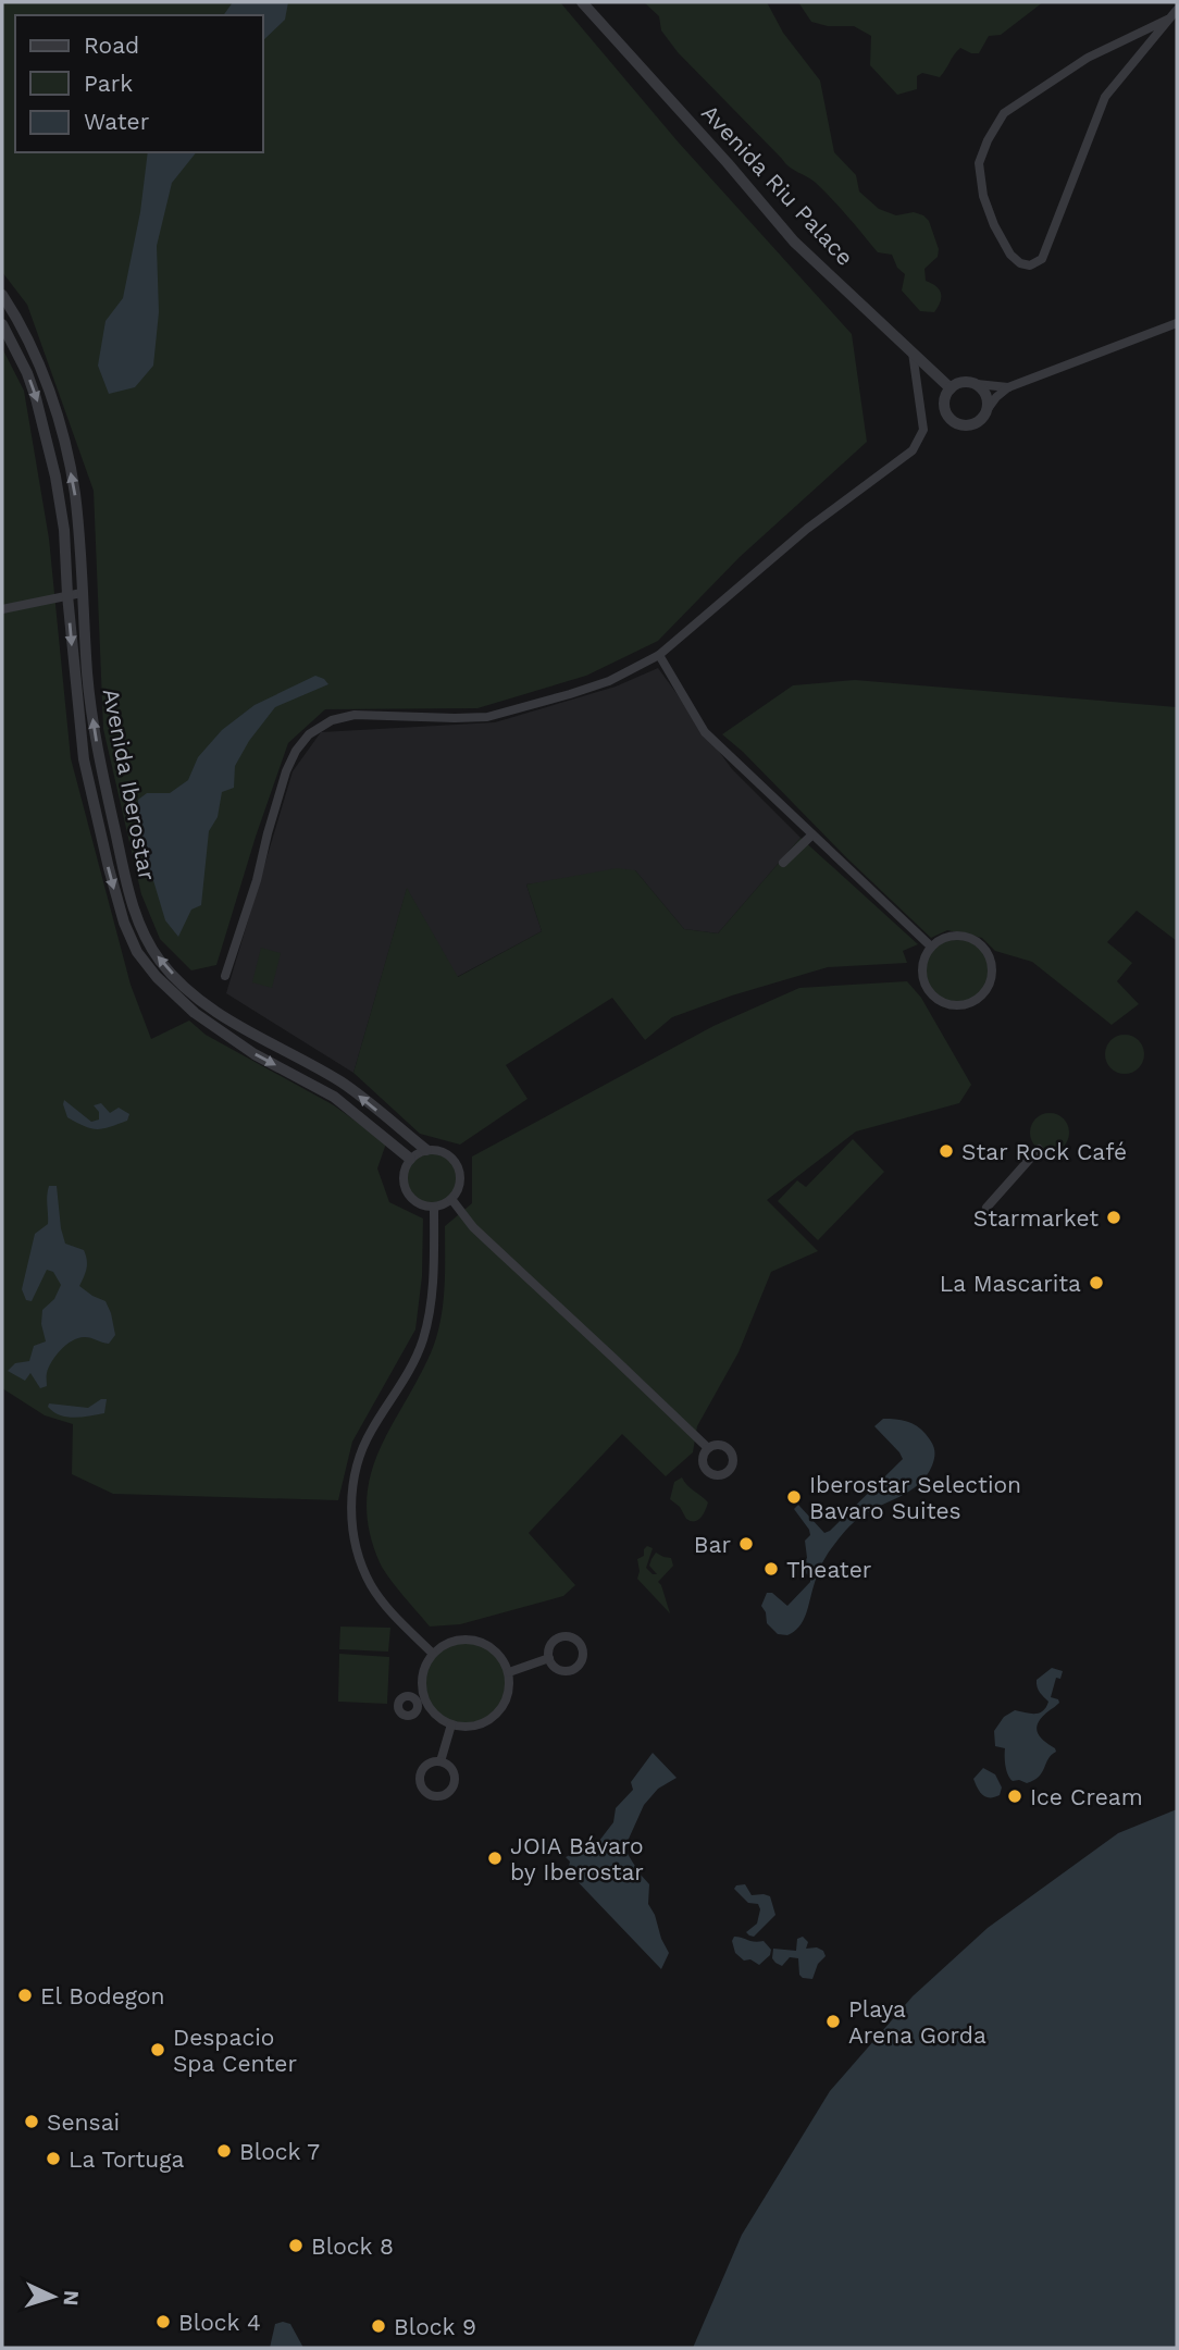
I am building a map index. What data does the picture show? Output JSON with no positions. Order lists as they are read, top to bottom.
{
  "streets": {
    "street": ["Avenida Riu Palace", "Avenida Iberostar"]
  },
  "places": [
    "Star Rock Café",
    "Starmarket",
    "La Mascarita",
    "Iberostar Selection Bavaro Suites",
    "Bar",
    "Theater",
    "Ice Cream",
    "JOIA Bávaro by Iberostar",
    "El Bodegon",
    "Playa Arena Gorda",
    "Despacio Spa Center",
    "Sensai",
    "Block 7",
    "La Tortuga",
    "Block 8",
    "Block 4",
    "Block 9"
  ],
  "legend": ["Road", "Park", "Water"],
  "north": "right"
}
